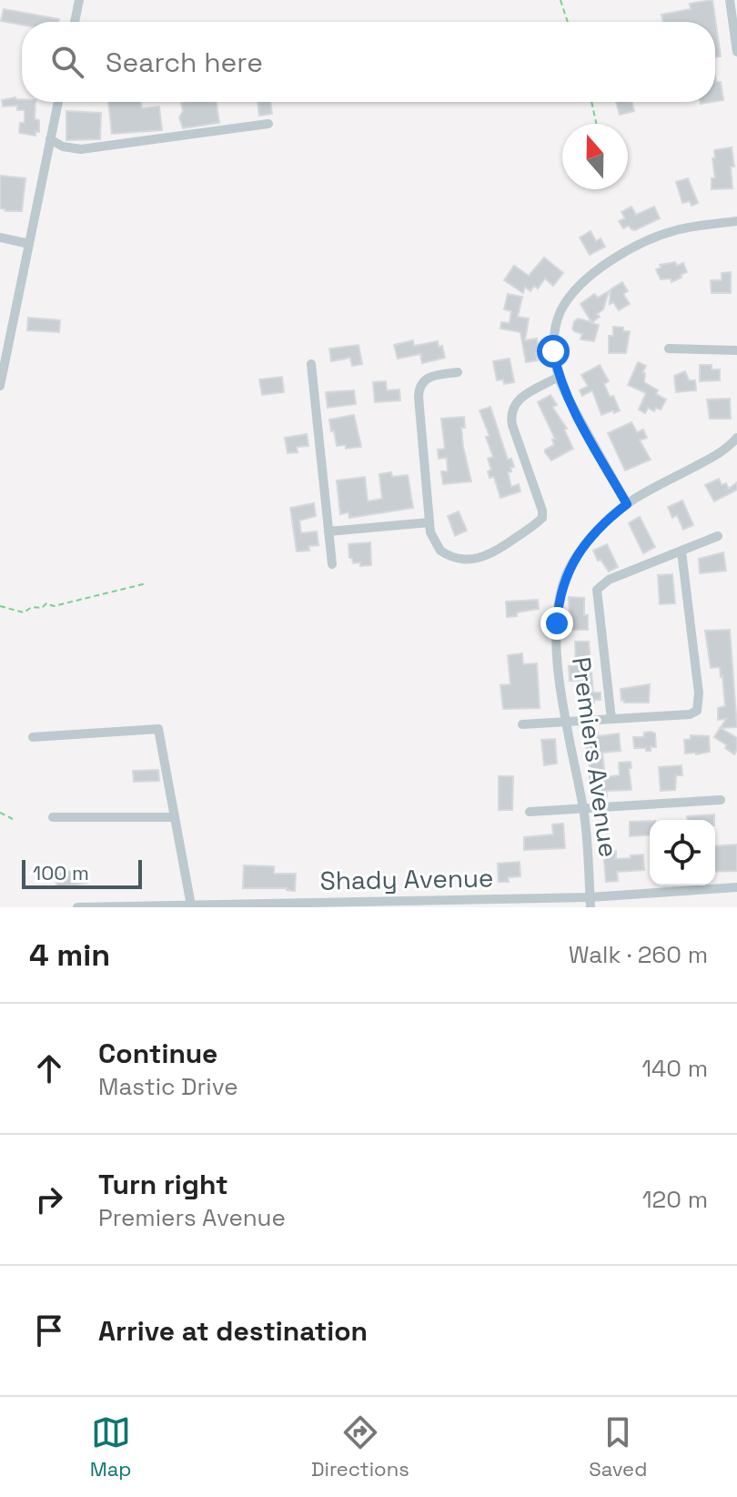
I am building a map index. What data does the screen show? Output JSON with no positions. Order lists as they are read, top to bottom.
{
  "streets": {
    "street": ["Premiers Avenue", "Shady Avenue"]
  },
  "crossings": [
    ["Premiers Avenue", "Shady Avenue"]
  ],
  "scale_bar": "100 m",
  "north": "top",
  "page": {
    "search": "Search here",
    "scale": "100 m",
    "heading": ["4 min", "Walk · 260 m"],
    "list": [
      ["Continue", "Mastic Drive", "140 m"],
      ["Turn right", "Premiers Avenue", "120 m"],
      "Arrive at destination"
    ],
    "nav": ["Map", "Directions", "Saved"]
  }
}
